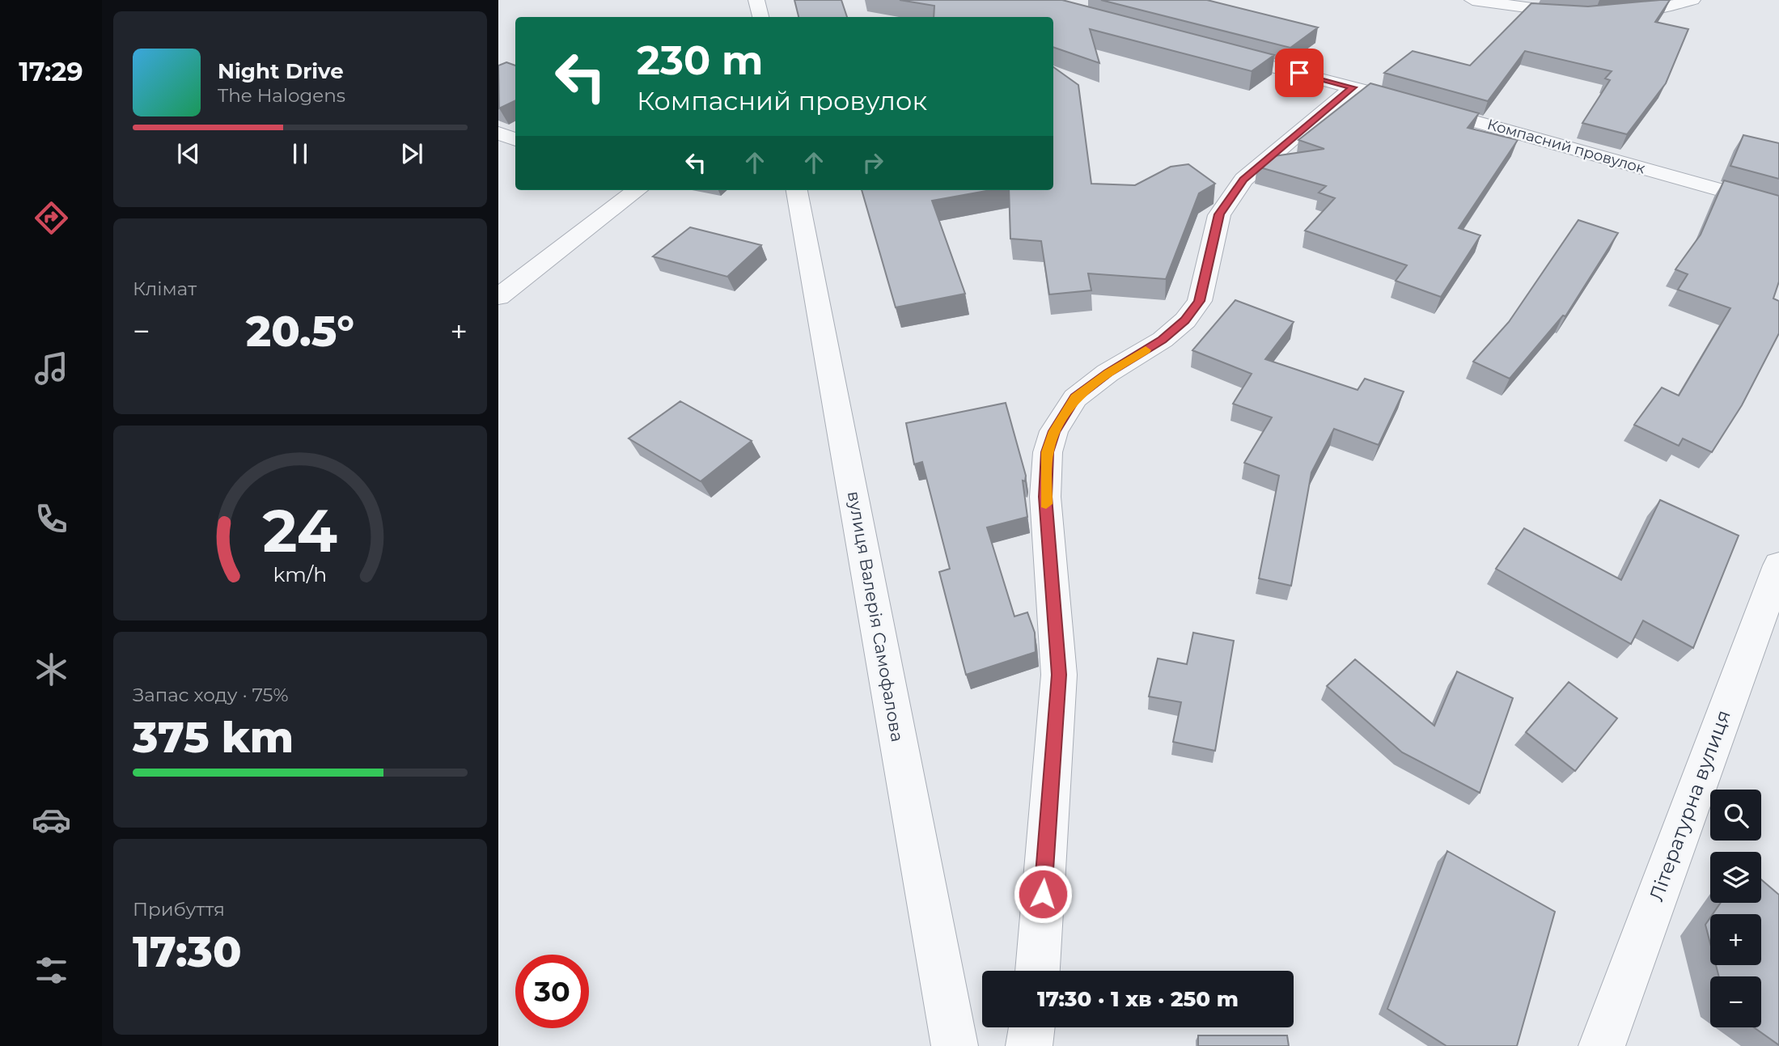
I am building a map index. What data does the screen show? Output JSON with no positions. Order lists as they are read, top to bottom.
{
  "streets": {
    "street": ["Компасний провулок", "вулиця Валерія Самофалова", "Літературна вулиця"]
  },
  "page": {
    "tabs": "17:29",
    "turn": ["230 m", "Компасний провулок"],
    "song": ["Night Drive", "The Halogens"],
    "tile": [
      "Клімат",
      ["Запас ходу · 75%", "375 km"],
      ["Прибуття", "17:30"]
    ],
    "heat": ["−", "20.5°", "+"],
    "map_buttons": ["+", "−"],
    "limit": "30",
    "trip": "17:30 · 1 хв · 250 m",
    "gauge": ["24", "km/h"]
  }
}
